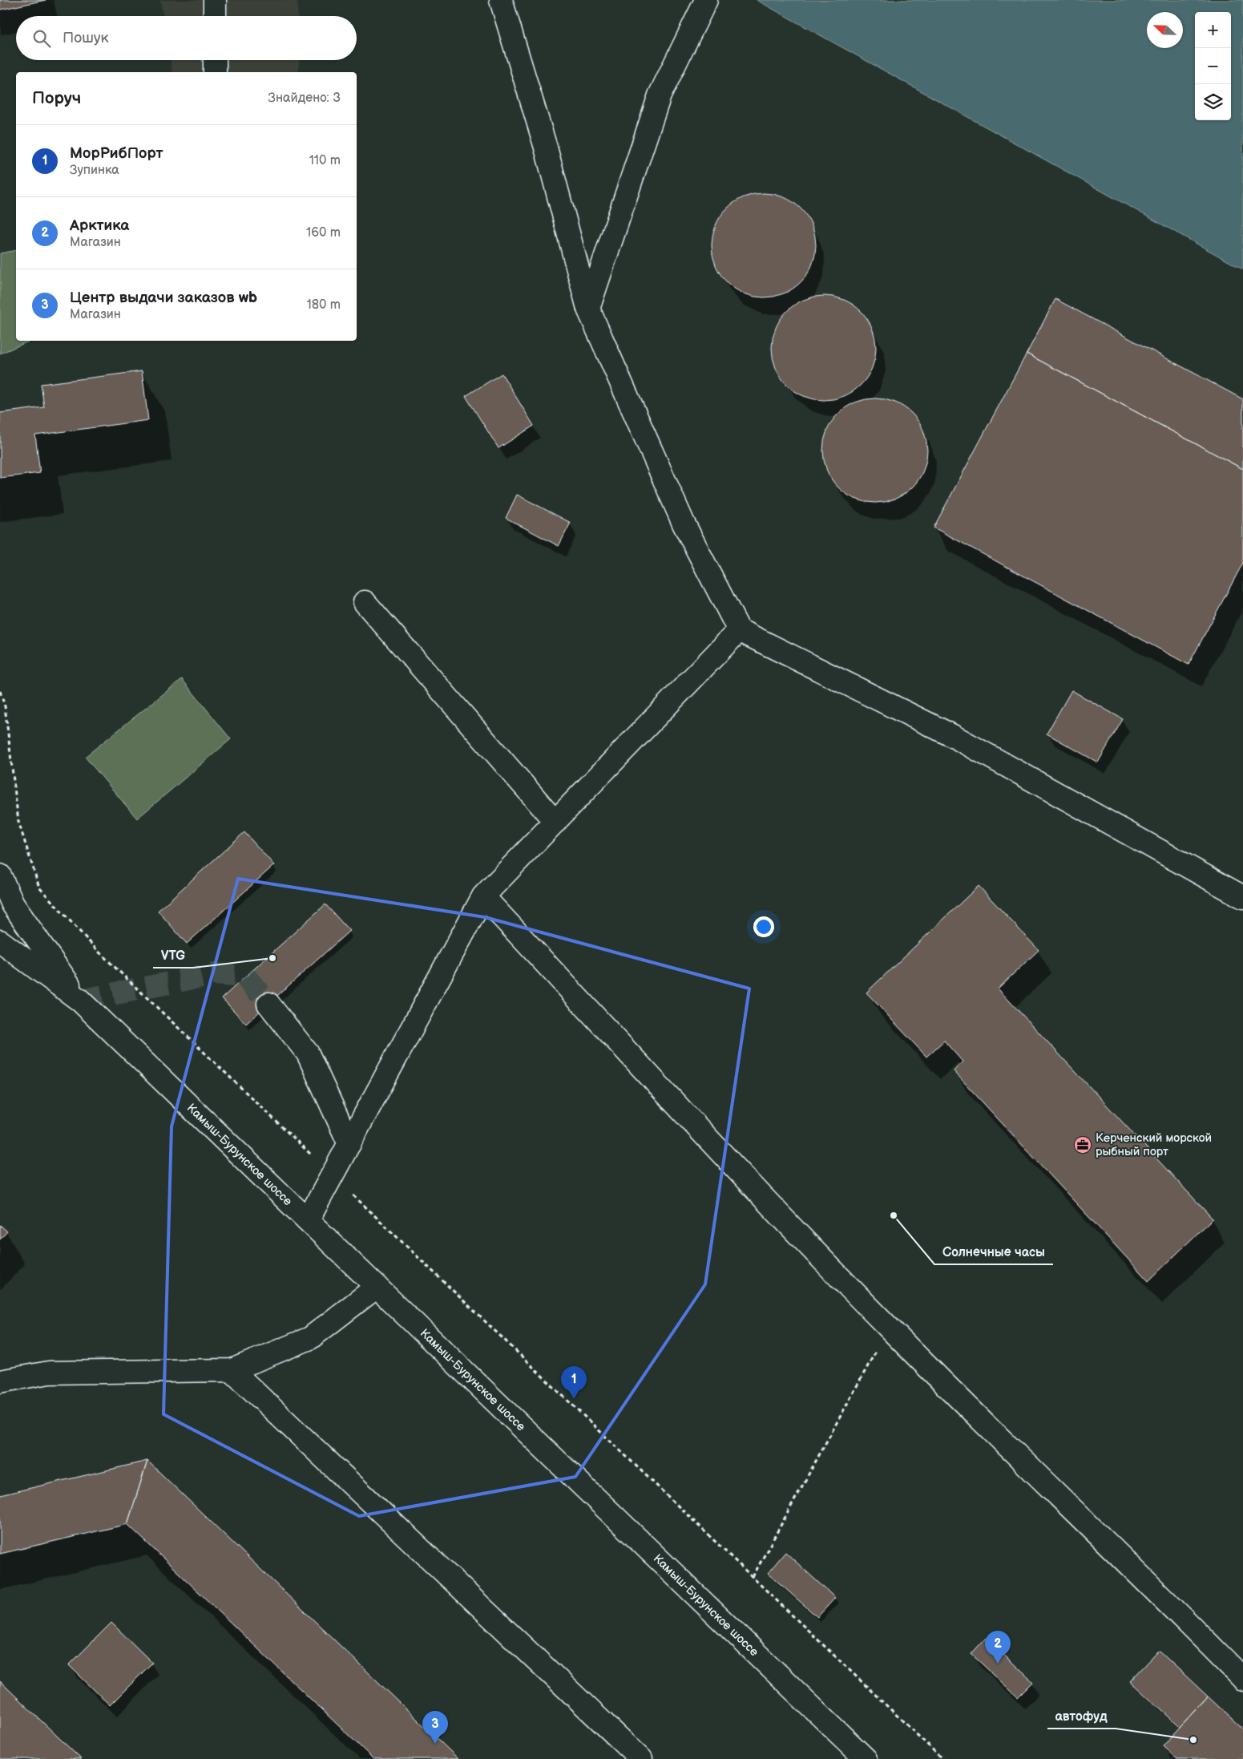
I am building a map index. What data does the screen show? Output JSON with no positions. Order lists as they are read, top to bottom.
{
  "streets": {
    "main road": ["Камыш-Бурунское шоссе"]
  },
  "places": {
    "other": ["VTG", "Солнечные часы", "автофуд"],
    "office": ["Керченский морской рыбный порт"]
  },
  "north": "top left",
  "page": {
    "map_buttons": ["+", "−"],
    "search": "Пошук",
    "heading": ["Поруч", "Знайдено: 3"],
    "list": [
      {
        "mark": "1",
        "name": "МорРибПорт",
        "note": "Зупинка",
        "value": "110 m"
      },
      {
        "mark": "2",
        "name": "Арктика",
        "note": "Магазин",
        "value": "160 m"
      },
      {
        "mark": "3",
        "name": "Центр выдачи заказов wb",
        "note": "Магазин",
        "value": "180 m"
      }
    ],
    "pins": ["1", "2", "3"]
  }
}
